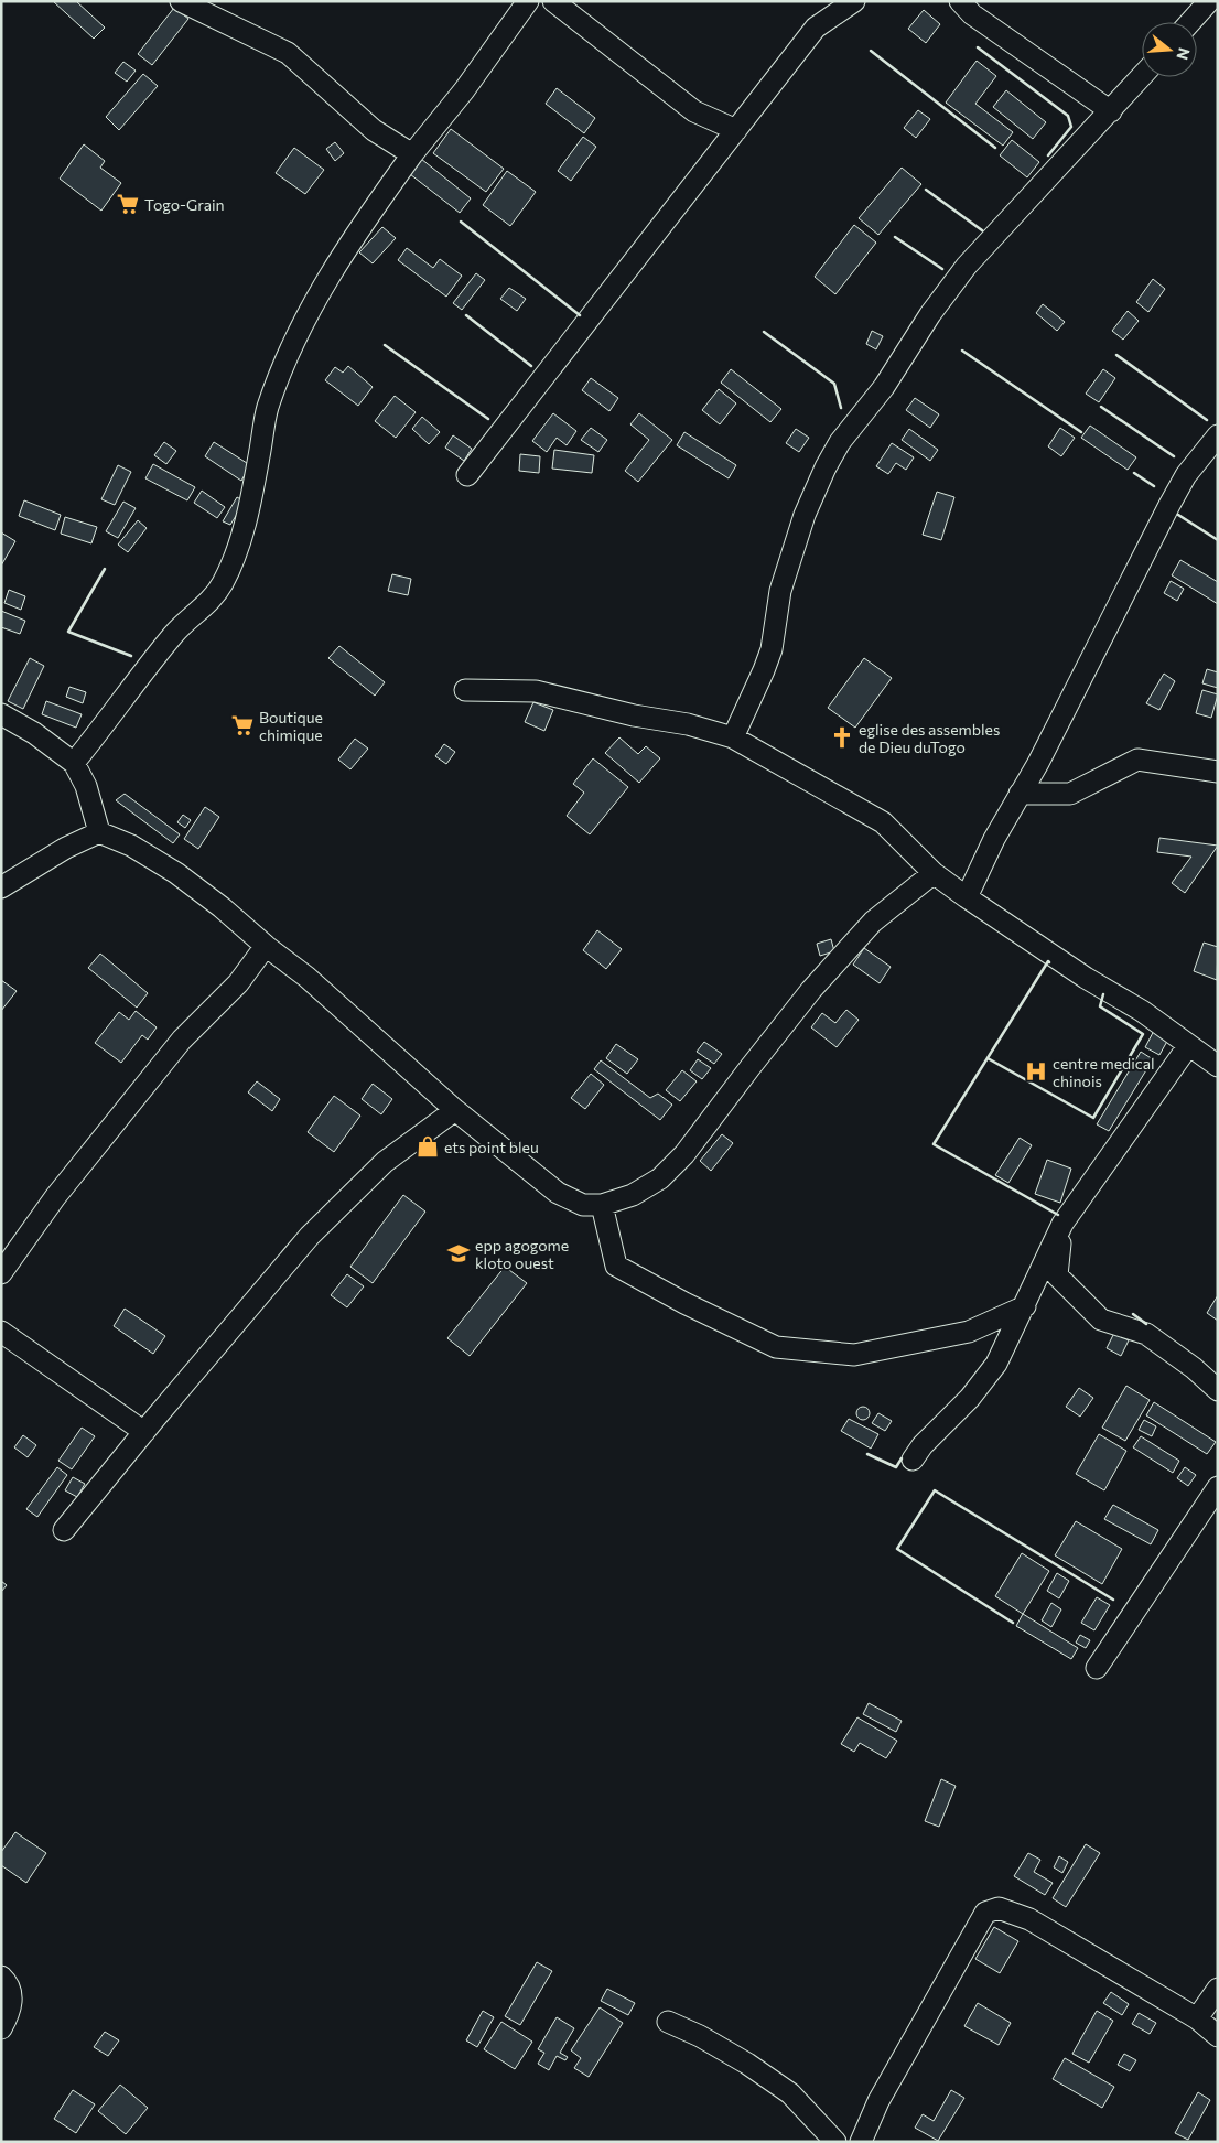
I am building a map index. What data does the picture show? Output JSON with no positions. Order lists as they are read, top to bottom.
{
  "places": {
    "supermarket": ["Togo-Grain", "Boutique chimique"],
    "church": ["eglise des assembles de Dieu duTogo"],
    "hospital": ["centre medical chinois"],
    "shop": ["ets point bleu"],
    "school or university": ["epp agogome kloto ouest"]
  },
  "north": "right"
}
